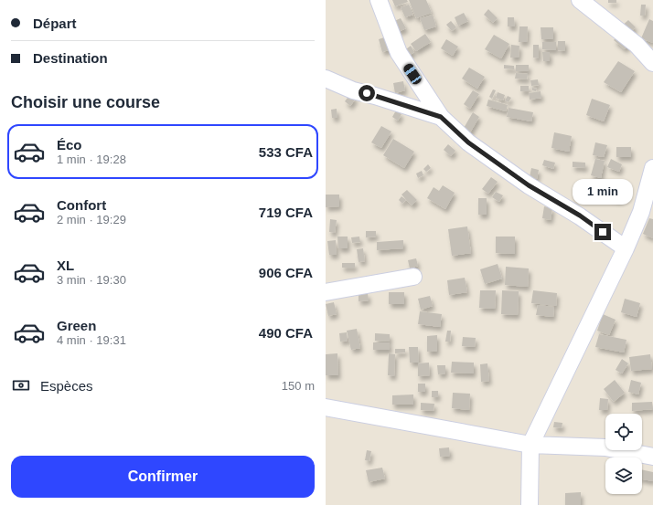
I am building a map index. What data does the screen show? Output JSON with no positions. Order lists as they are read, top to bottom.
{
  "page": {
    "banner": ["Départ", "Destination"],
    "heading": "Choisir une course",
    "list": [
      {
        "name": "Éco",
        "note": "1 min · 19:28",
        "value": "533 CFA"
      },
      {
        "name": "Confort",
        "note": "2 min · 19:29",
        "value": "719 CFA"
      },
      {
        "name": "XL",
        "note": "3 min · 19:30",
        "value": "906 CFA"
      },
      {
        "name": "Green",
        "note": "4 min · 19:31",
        "value": "490 CFA"
      }
    ],
    "bubble": "1 min",
    "pay": ["Espèces", "150 m"],
    "buttons": "Confirmer"
  }
}
